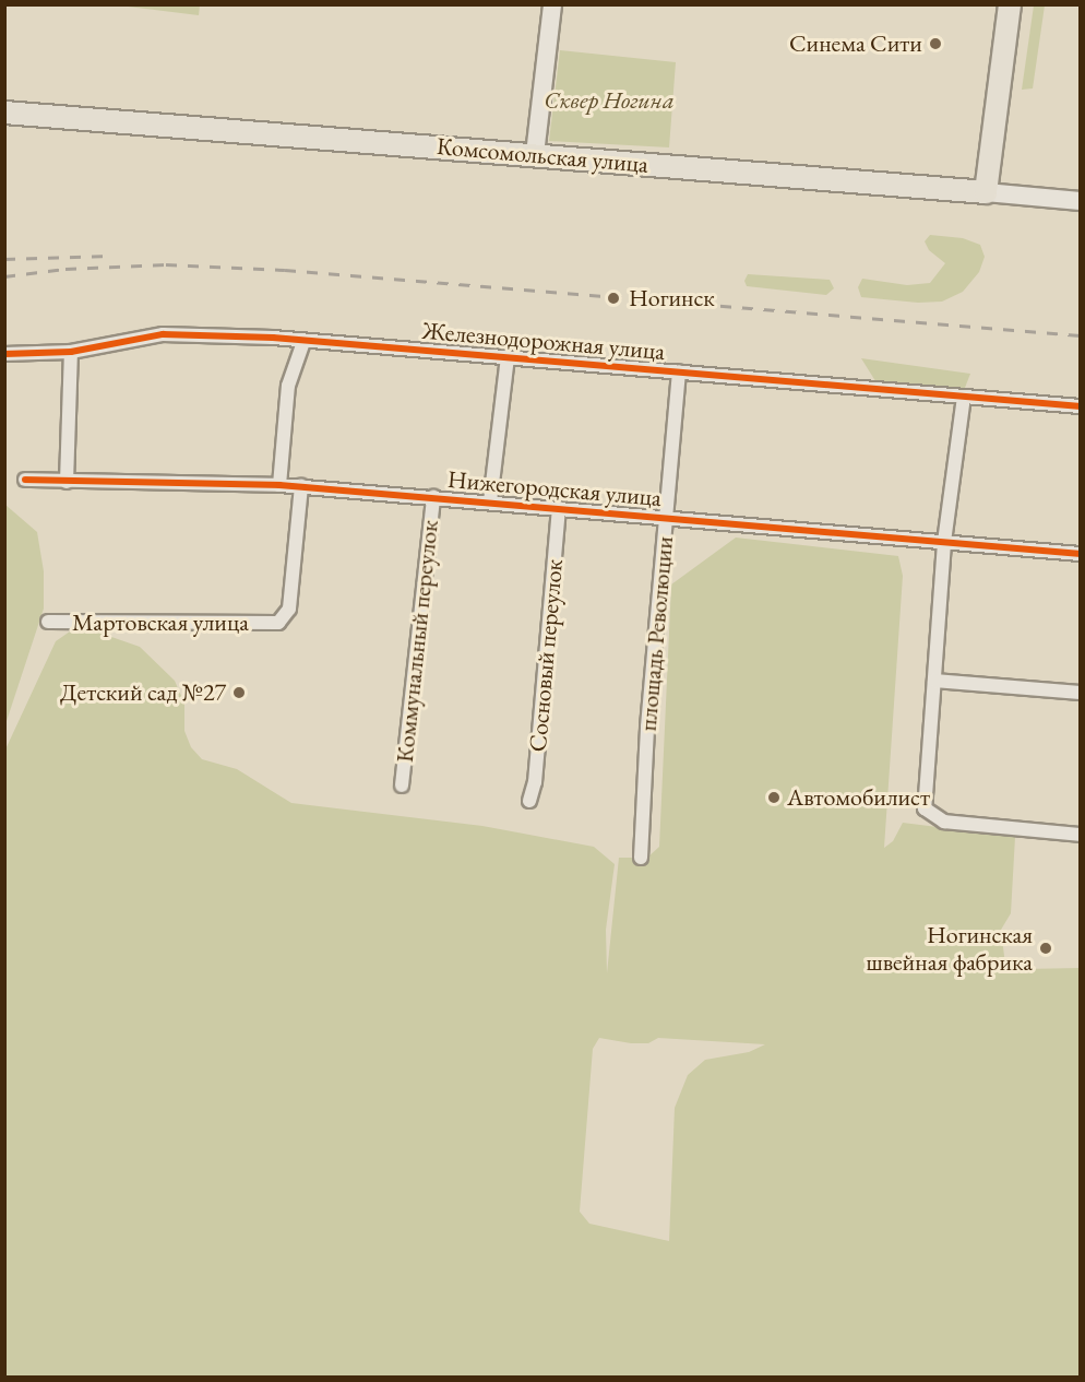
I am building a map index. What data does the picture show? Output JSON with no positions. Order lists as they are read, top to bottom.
{
  "streets": {
    "main road": ["Комсомольская улица"],
    "street": [
      "Железнодорожная улица",
      "Нижегородская улица",
      "Мартовская улица",
      "площадь Революции",
      "Коммунальный переулок",
      "Сосновый переулок"
    ]
  },
  "crossings": [
    ["Железнодорожная улица", "площадь Революции"],
    ["Нижегородская улица", "Мартовская улица"],
    ["Нижегородская улица", "площадь Революции"],
    ["Нижегородская улица", "Коммунальный переулок"],
    ["Нижегородская улица", "Сосновый переулок"]
  ],
  "parks": ["Сквер Ногина"],
  "places": [
    "Синема Сити",
    "Ногинск",
    "Детский сад №27",
    "Автомобилист",
    "Ногинская швейная фабрика"
  ]
}
